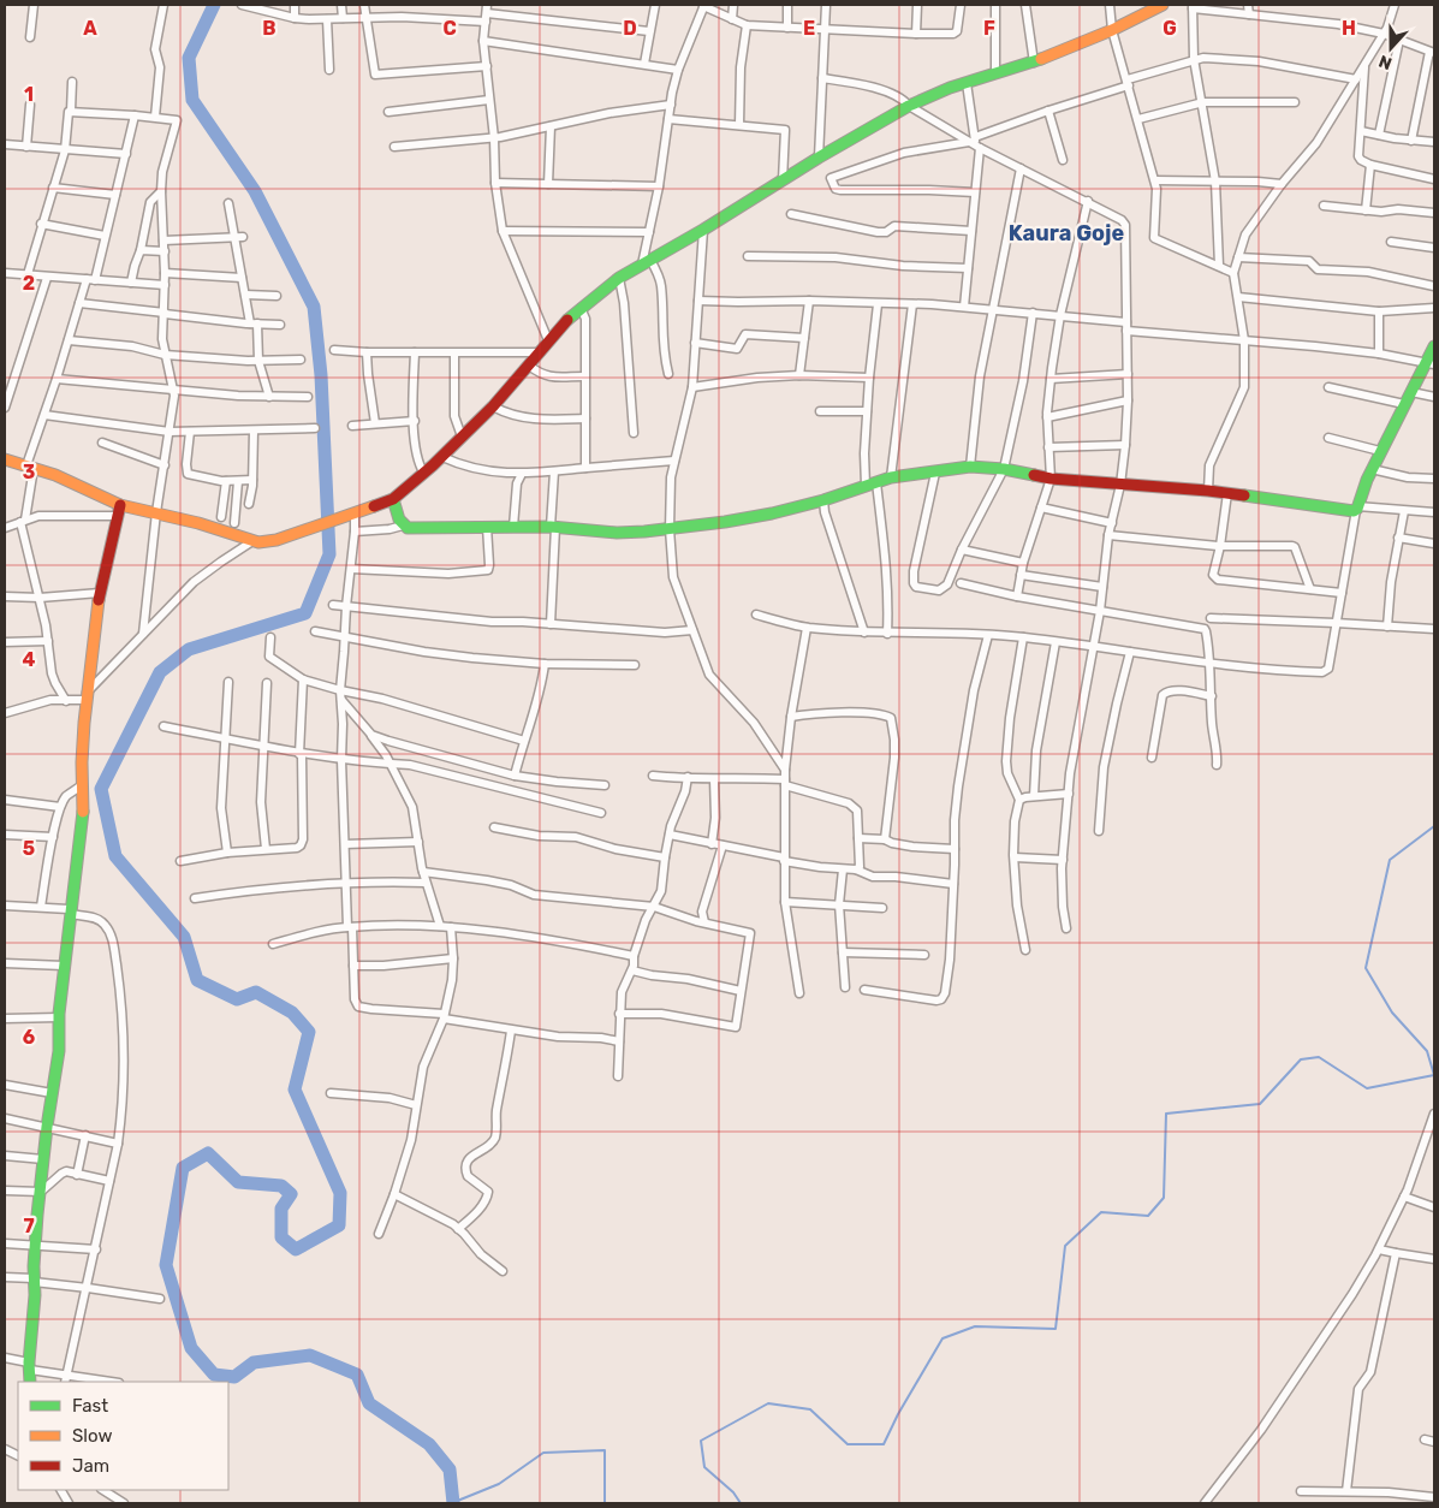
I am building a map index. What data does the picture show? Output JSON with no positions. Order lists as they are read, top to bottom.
{
  "districts": ["Kaura Goje"],
  "legend": ["Fast", "Slow", "Jam"],
  "north": "bottom",
  "grid": {
    "columns": [
      "A",
      "B",
      "C",
      "D",
      "E",
      "F",
      "G",
      "H"
    ],
    "rows": [
      "1",
      "2",
      "3",
      "4",
      "5",
      "6",
      "7"
    ]
  }
}
